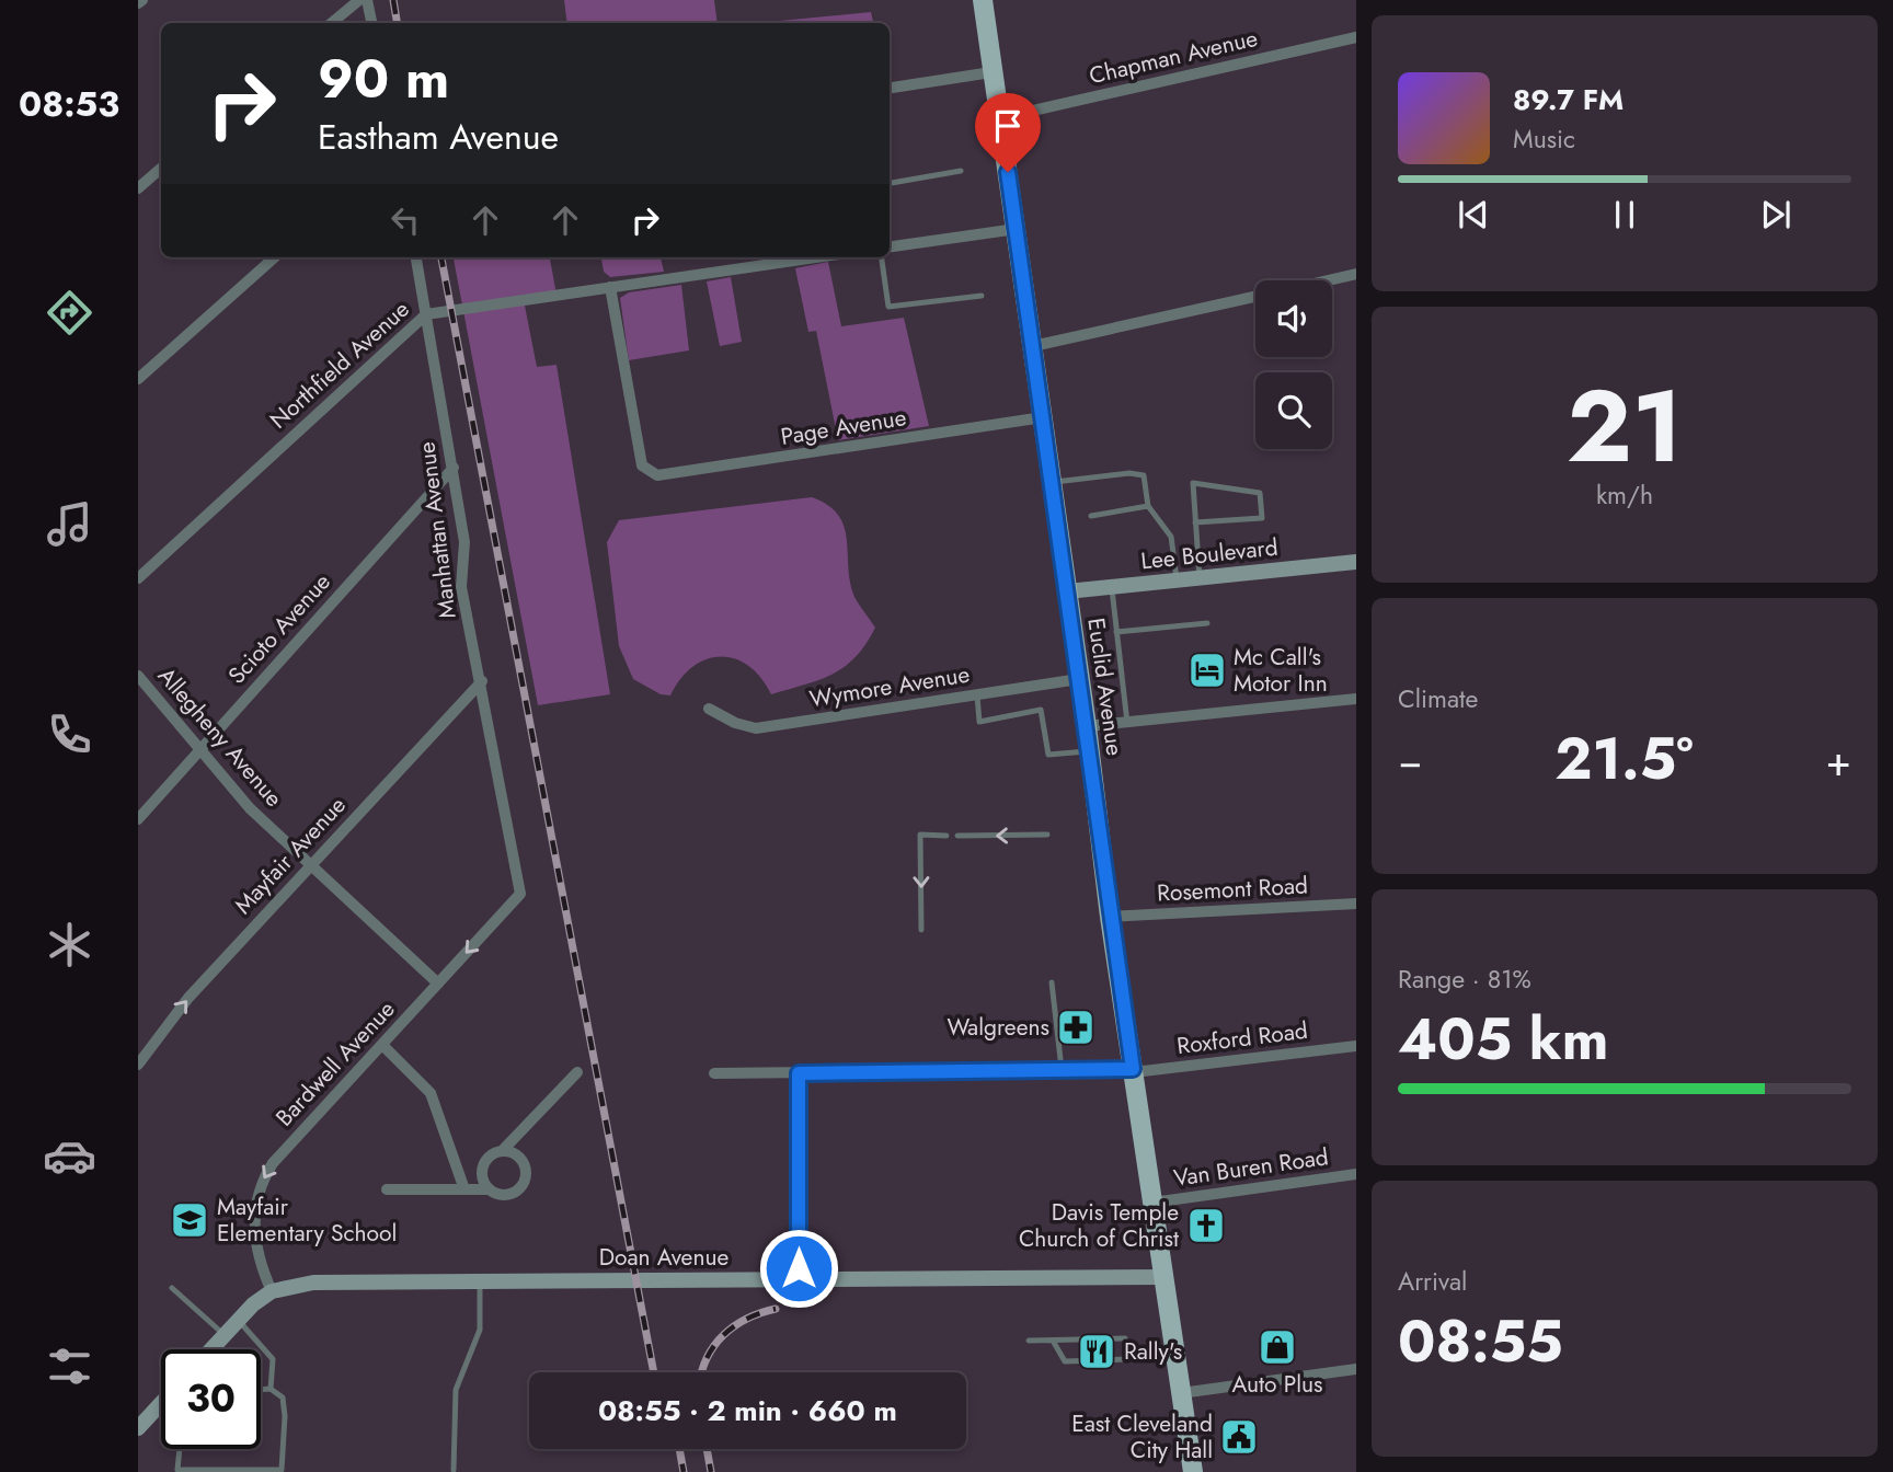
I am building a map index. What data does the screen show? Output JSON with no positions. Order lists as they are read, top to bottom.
{
  "streets": {
    "main road": ["Euclid Avenue"],
    "street": [
      "Chapman Avenue",
      "Northfield Avenue",
      "Page Avenue",
      "Manhattan Avenue",
      "Lee Boulevard",
      "Scioto Avenue",
      "Wymore Avenue",
      "Allegheny Avenue",
      "Mayfair Avenue",
      "Rosemont Road",
      "Roxford Road",
      "Bardwell Avenue",
      "Van Buren Road",
      "Doan Avenue"
    ]
  },
  "crossings": [
    ["Chapman Avenue", "Euclid Avenue"],
    ["Northfield Avenue", "Page Avenue"],
    ["Northfield Avenue", "Manhattan Avenue"],
    ["Page Avenue", "Euclid Avenue"],
    ["Manhattan Avenue", "Scioto Avenue"],
    ["Manhattan Avenue", "Mayfair Avenue"],
    ["Manhattan Avenue", "Bardwell Avenue"],
    ["Lee Boulevard", "Euclid Avenue"],
    ["Scioto Avenue", "Allegheny Avenue"],
    ["Wymore Avenue", "Euclid Avenue"],
    ["Euclid Avenue", "Rosemont Road"],
    ["Euclid Avenue", "Roxford Road"],
    ["Euclid Avenue", "Van Buren Road"],
    ["Euclid Avenue", "Doan Avenue"],
    ["Allegheny Avenue", "Mayfair Avenue"],
    ["Allegheny Avenue", "Bardwell Avenue"],
    ["Bardwell Avenue", "Doan Avenue"]
  ],
  "one_way": ["Mayfair Avenue", "Bardwell Avenue"],
  "places": {
    "hotel": ["Mc Call's Motor Inn"],
    "pharmacy": ["Walgreens"],
    "school or university": ["Mayfair Elementary School"],
    "church": ["Davis Temple Church of Christ"],
    "shop": ["Auto Plus"],
    "restaurant": ["Rally's"],
    "public building": ["East Cleveland City Hall"]
  },
  "page": {
    "tabs": "08:53",
    "turn": ["90 m", "Eastham Avenue"],
    "song": ["89.7 FM", "Music"],
    "tile": [
      ["21", "km/h"],
      "Climate",
      ["Range · 81%", "405 km"],
      ["Arrival", "08:55"]
    ],
    "heat": ["−", "21.5°", "+"],
    "limit": "30",
    "trip": "08:55 · 2 min · 660 m"
  }
}
